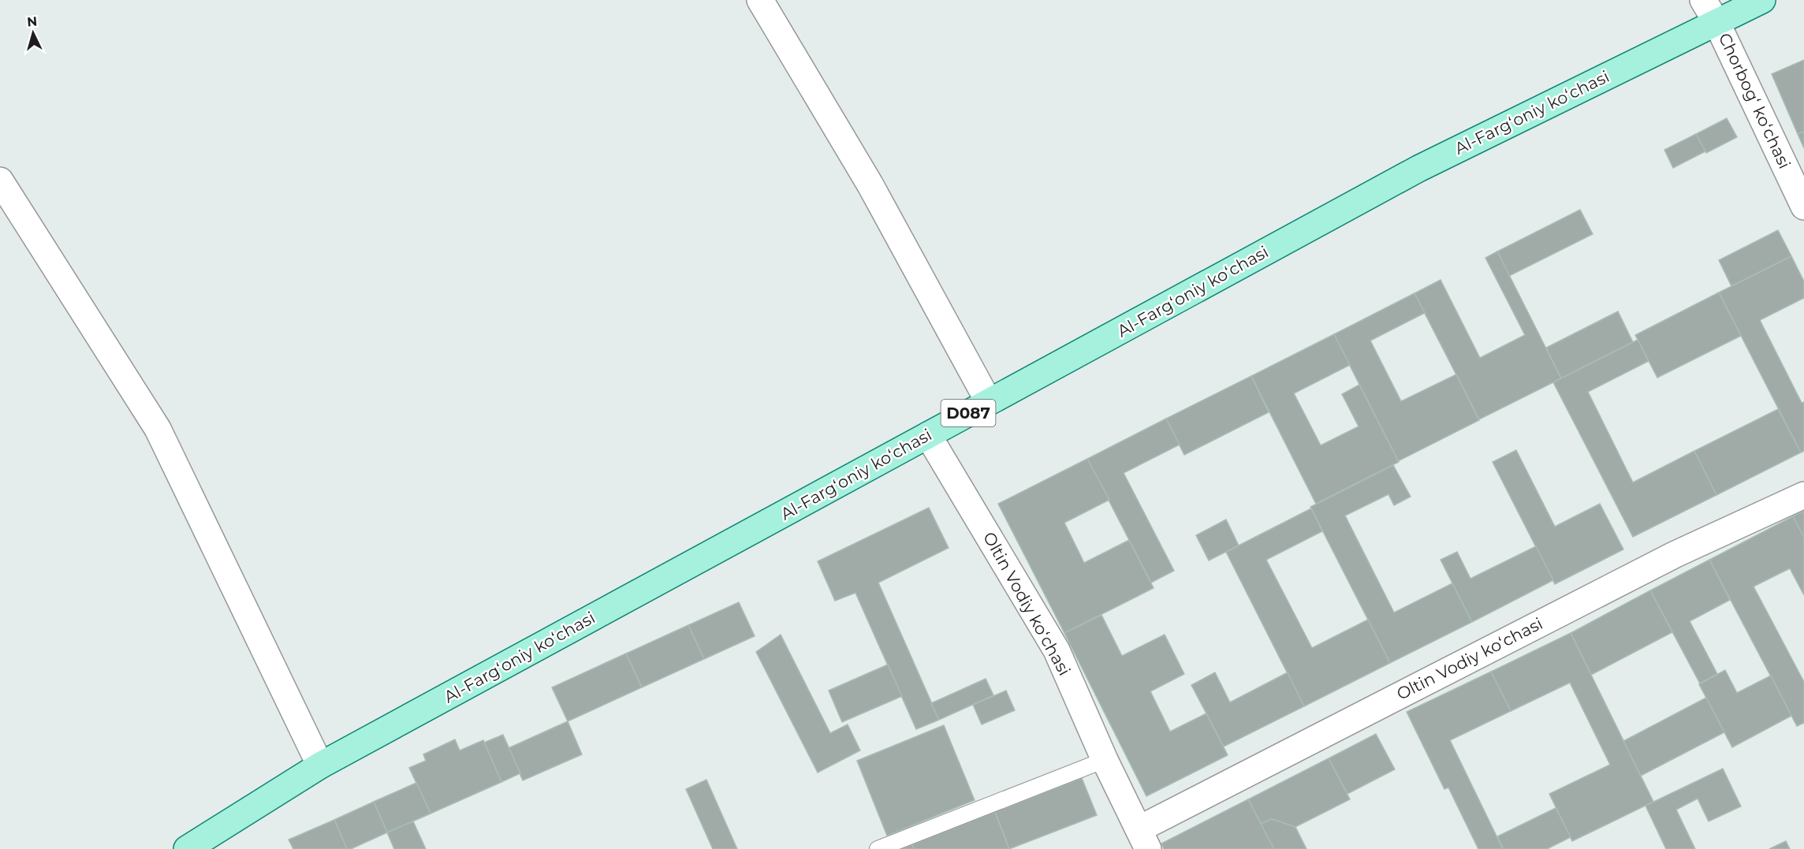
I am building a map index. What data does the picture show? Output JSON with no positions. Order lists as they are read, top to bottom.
{
  "streets": {
    "main road": ["Al-Fargʻoniy koʻchasi", "D087"],
    "street": ["Chorbogʻ koʻchasi", "Oltin Vodiy koʻchasi"]
  },
  "crossings": [
    ["Chorbogʻ koʻchasi", "Al-Fargʻoniy koʻchasi"],
    ["Al-Fargʻoniy koʻchasi", "Oltin Vodiy koʻchasi"]
  ],
  "north": "top"
}
